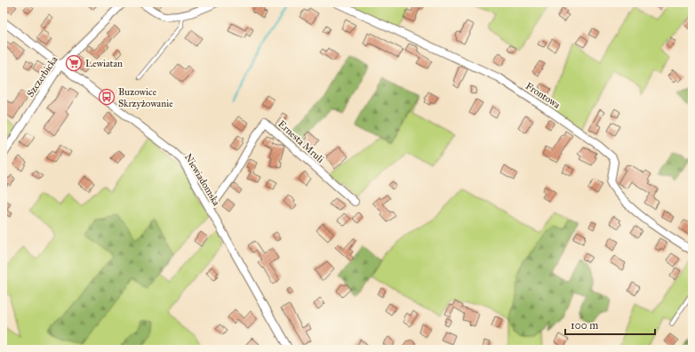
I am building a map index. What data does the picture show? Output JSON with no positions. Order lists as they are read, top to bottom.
{
  "streets": {
    "street": [
      "Szczerbicka",
      "Frontowa",
      "Ernesta Mruli",
      "Niewiadomska"
    ]
  },
  "crossings": [
    ["Szczerbicka", "Niewiadomska"],
    ["Ernesta Mruli", "Niewiadomska"]
  ],
  "places": {
    "supermarket": ["Lewiatan"],
    "bus stop": ["Buzowice Skrzyżowanie"]
  },
  "scale_bar": "100 m"
}
